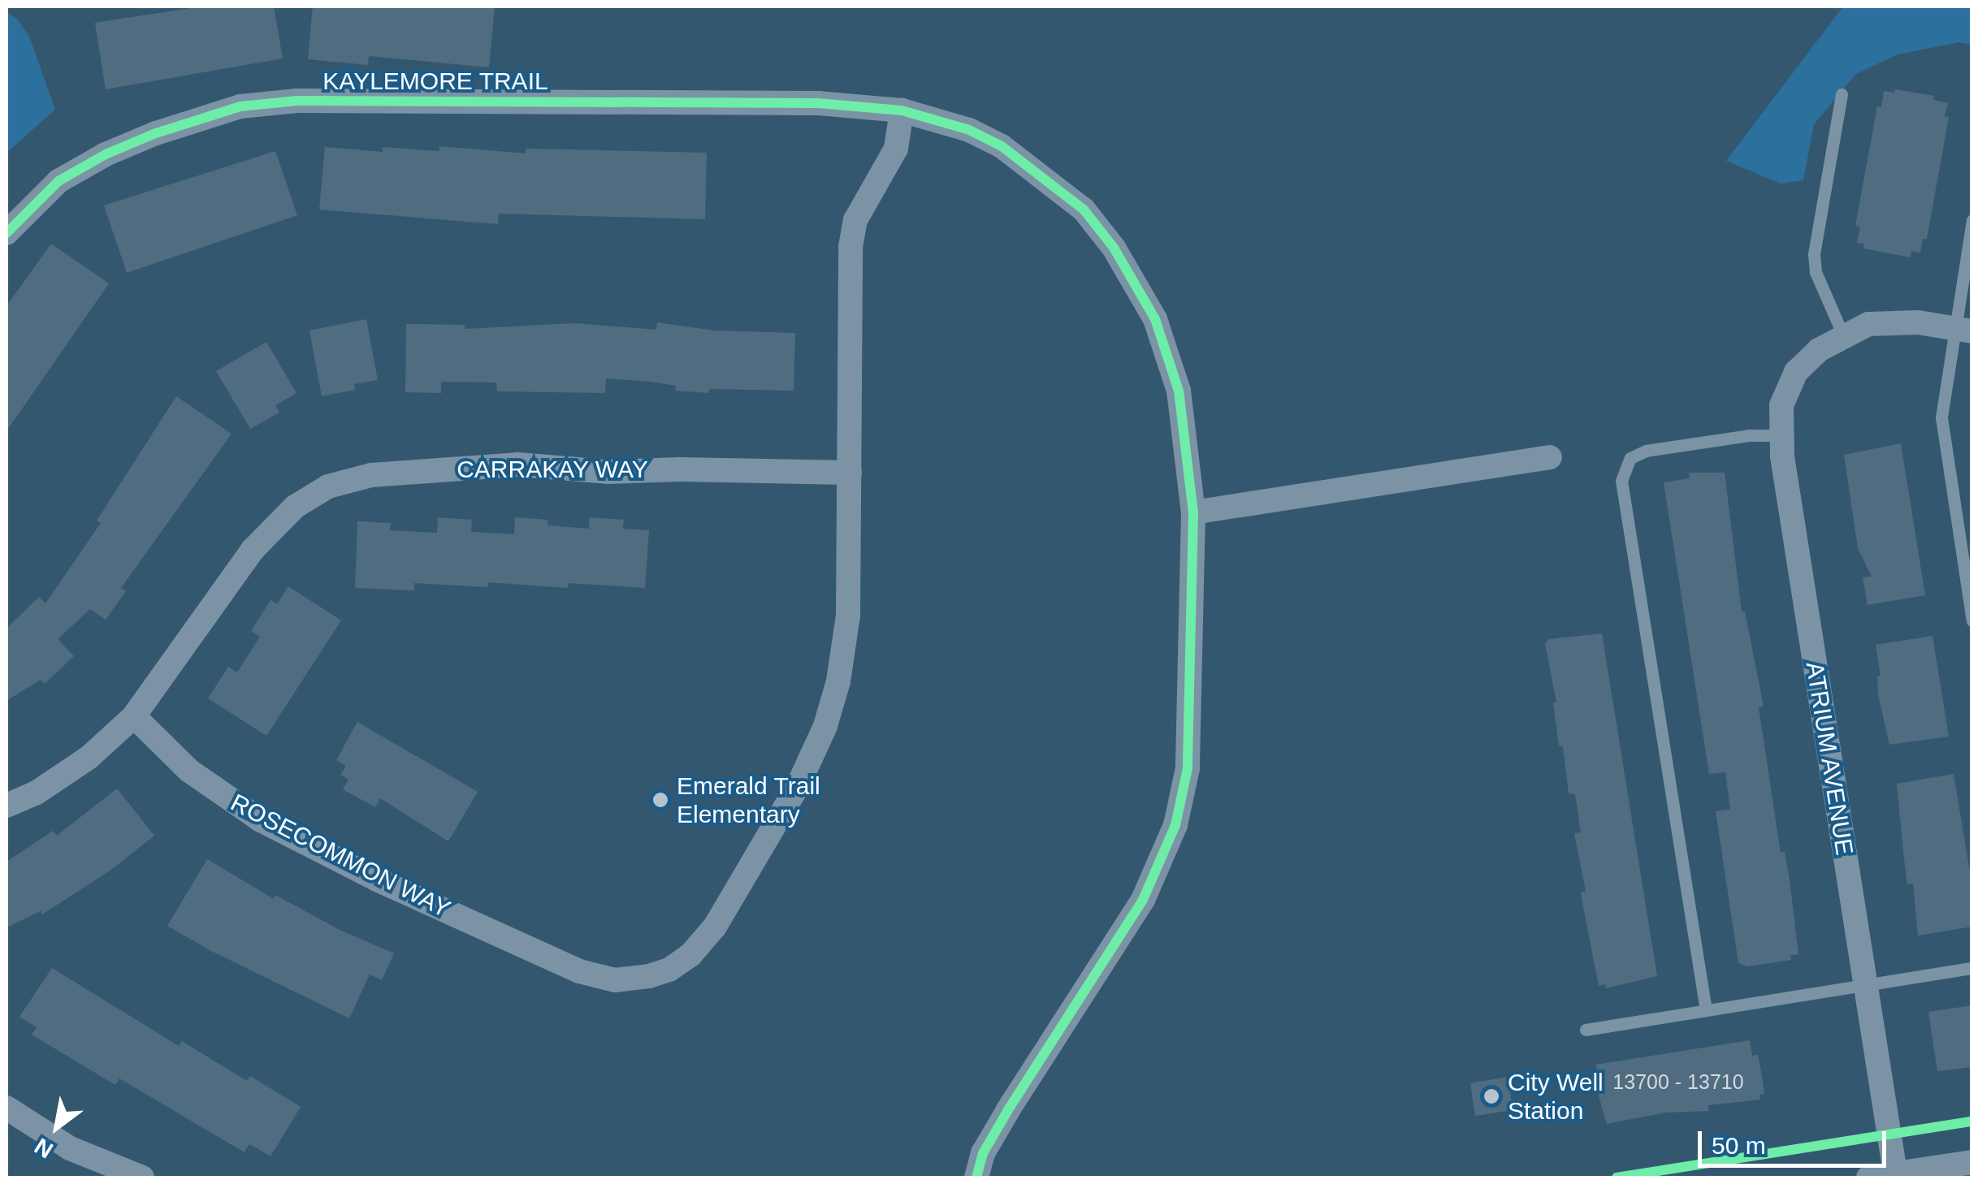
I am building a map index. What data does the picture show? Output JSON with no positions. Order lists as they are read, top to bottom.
{
  "streets": {
    "street": [
      "KAYLEMORE TRAIL",
      "CARRAKAY WAY",
      "ATRIUM AVENUE",
      "ROSECOMMON WAY"
    ]
  },
  "crossings": [
    ["KAYLEMORE TRAIL", "ROSECOMMON WAY"],
    ["CARRAKAY WAY", "ROSECOMMON WAY"]
  ],
  "places": ["Emerald Trail Elementary", "City Well Station"],
  "house_numbers": ["13700 - 13710"],
  "scale_bar": "50 m",
  "north": "bottom left"
}
